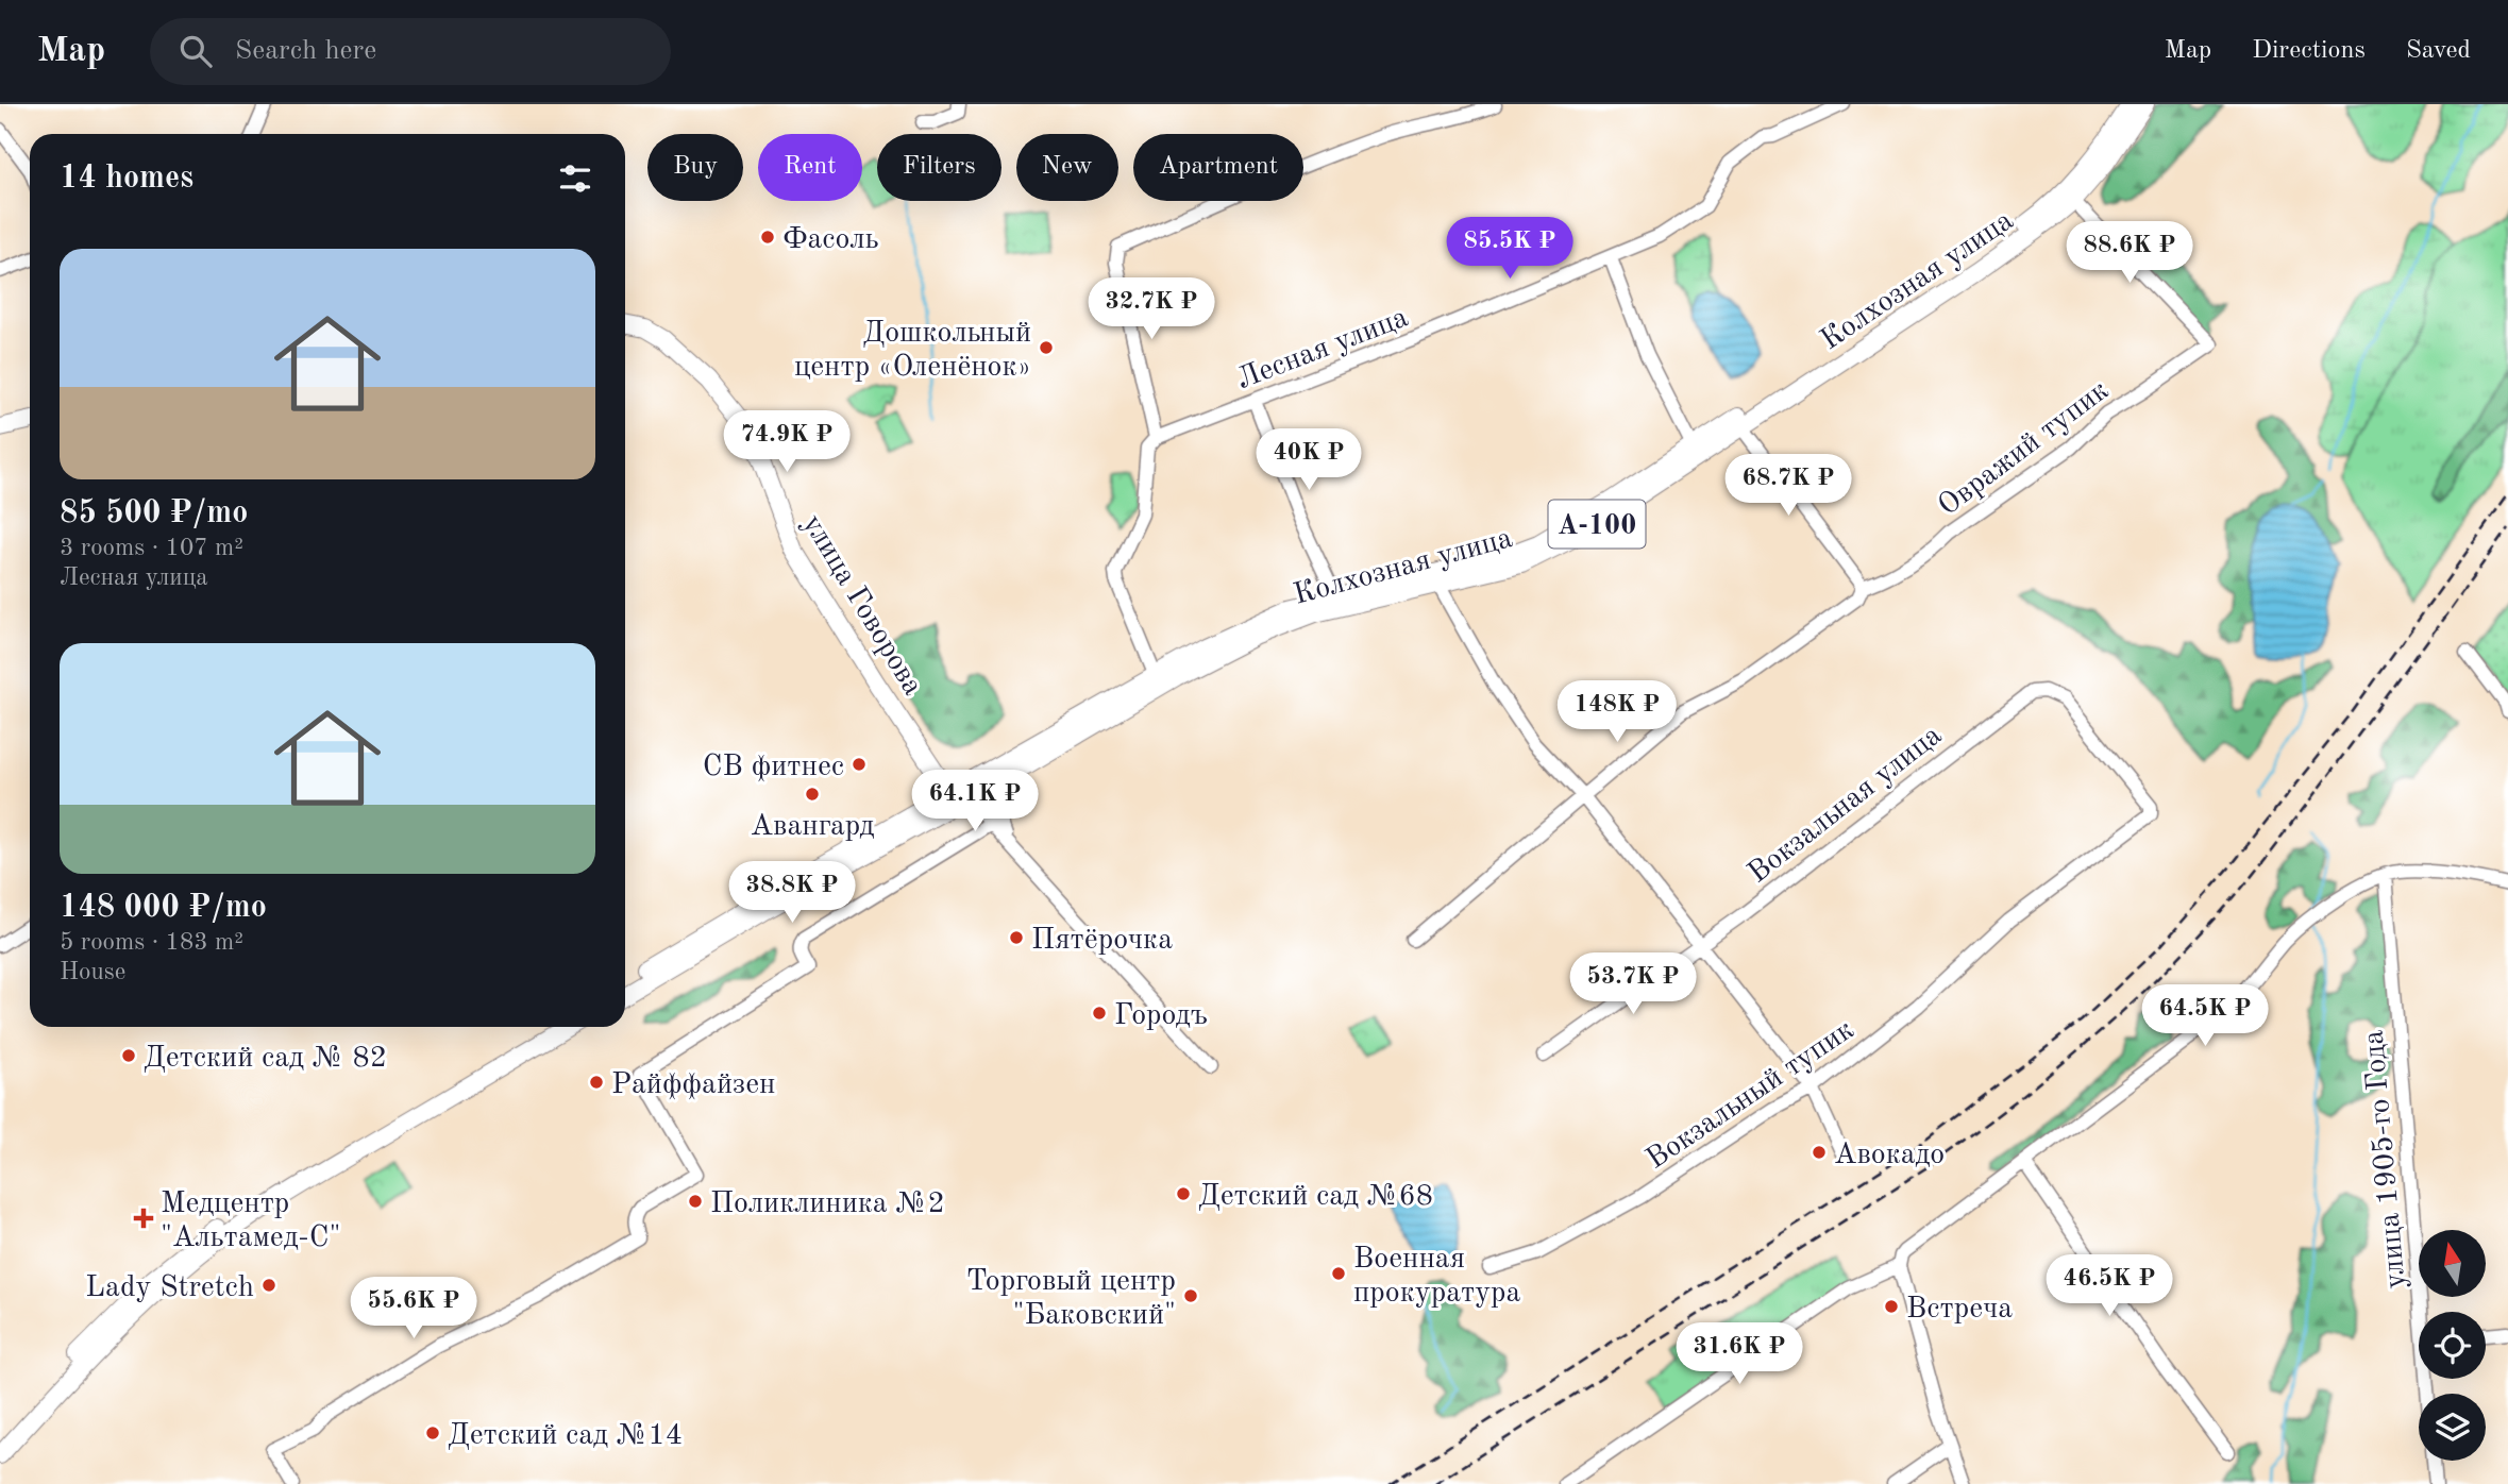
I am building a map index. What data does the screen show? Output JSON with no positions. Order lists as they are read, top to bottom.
{
  "streets": {
    "main road": ["Колхозная улица", "А-100", "улица Говорова"],
    "street": [
      "Лесная улица",
      "Овражий тупик",
      "Вокзальная улица",
      "Вокзальный тупик",
      "улица 1905-го Года"
    ]
  },
  "crossings": [
    ["Колхозная улица", "Овражий тупик"],
    ["Колхозная улица", "А-100"],
    ["Колхозная улица", "улица Говорова"],
    ["А-100", "улица Говорова"],
    ["Вокзальная улица", "Вокзальный тупик"]
  ],
  "places": {
    "other": [
      "Фасоль",
      "Дошкольный центр «Оленёнок»",
      "СВ фитнес",
      "Авангард",
      "Пятёрочка",
      "Городъ",
      "Детский сад № 82",
      "Райффайзен",
      "Авокадо",
      "Детский сад №68",
      "Поликлиника №2",
      "Военная прокуратура",
      "Lady Stretch",
      "Торговый центр \"Баковский\"",
      "Встреча",
      "Детский сад №14"
    ],
    "health": ["Медцентр \"Альтамед-С\""]
  },
  "north": "top",
  "page": {
    "header": "Map",
    "search": "Search here",
    "nav": ["Map", "Directions", "Saved"],
    "chip": [
      "Buy",
      "Rent",
      "Filters",
      "New",
      "Apartment"
    ],
    "heading": "14 homes",
    "price": [
      "85.5K ₽",
      "88.6K ₽",
      "32.7K ₽",
      "74.9K ₽",
      "40K ₽",
      "68.7K ₽",
      "148K ₽",
      "64.1K ₽",
      "38.8K ₽",
      "53.7K ₽",
      "64.5K ₽",
      "46.5K ₽",
      "55.6K ₽",
      "31.6K ₽"
    ],
    "list": [
      {
        "name": "85 500 ₽/mo",
        "note": "3 rooms · 107 m² · Лесная улица"
      },
      {
        "name": "148 000 ₽/mo",
        "note": "5 rooms · 183 m² · House"
      }
    ]
  }
}
